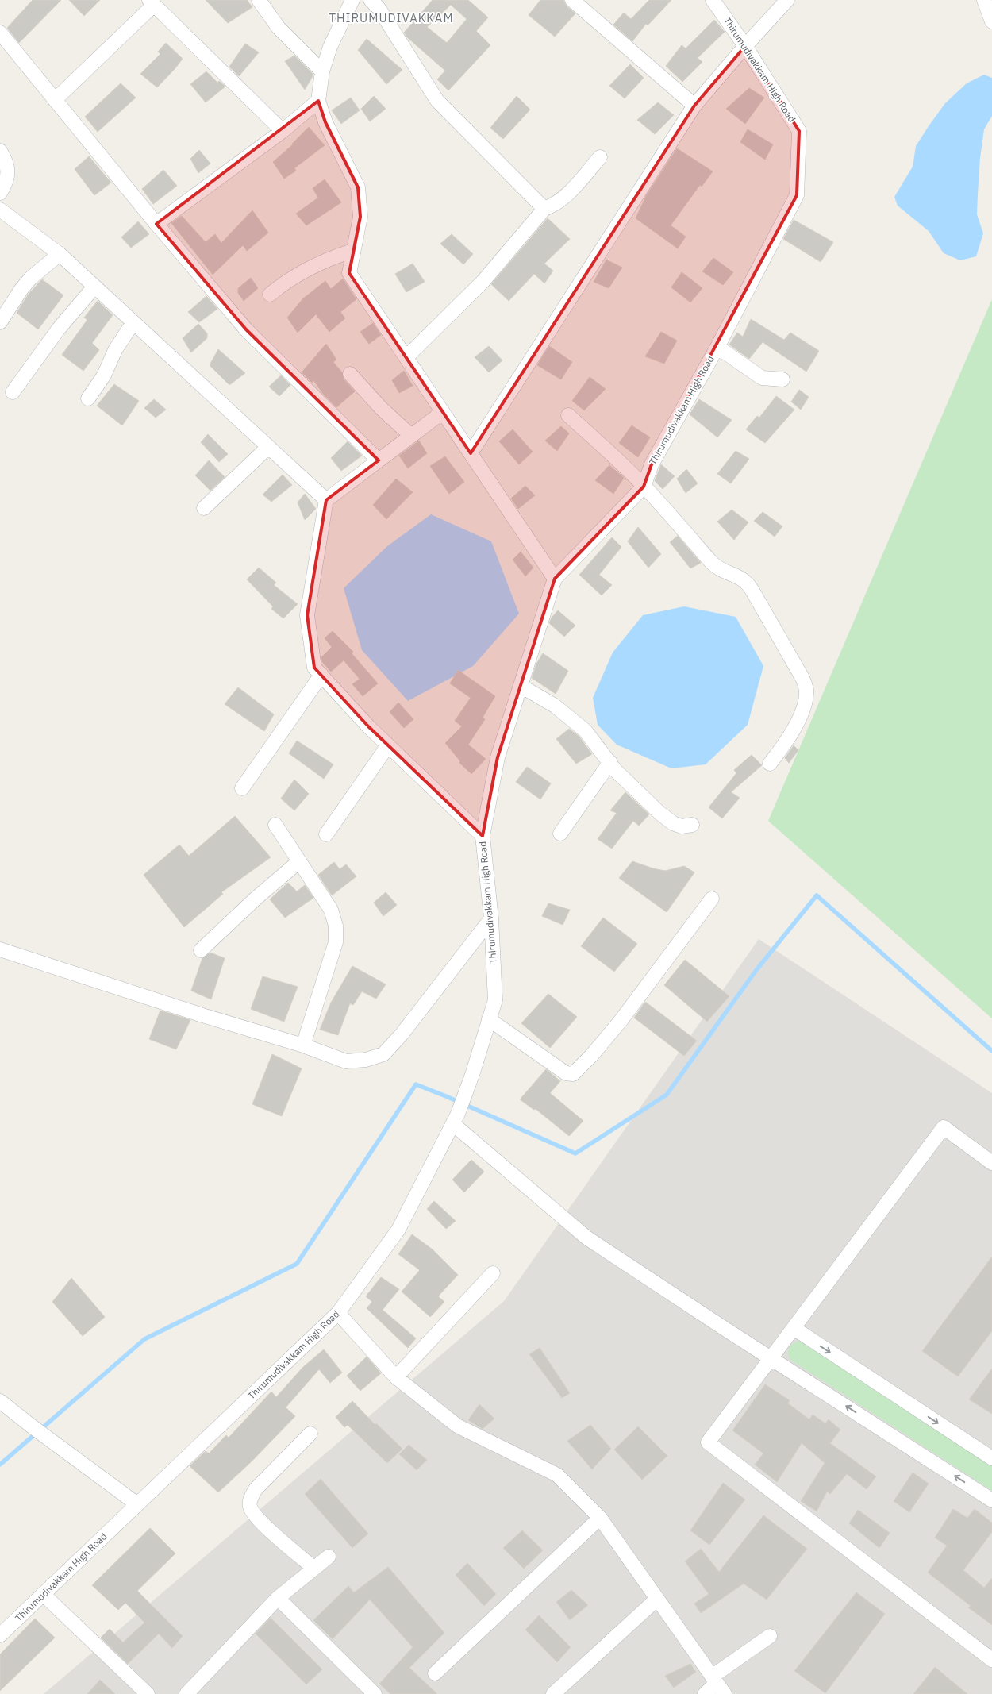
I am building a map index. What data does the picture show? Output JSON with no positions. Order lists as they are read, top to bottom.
{
  "streets": {
    "street": ["Thirumudivakkam High Road"]
  },
  "districts": ["THIRUMUDIVAKKAM"]
}
